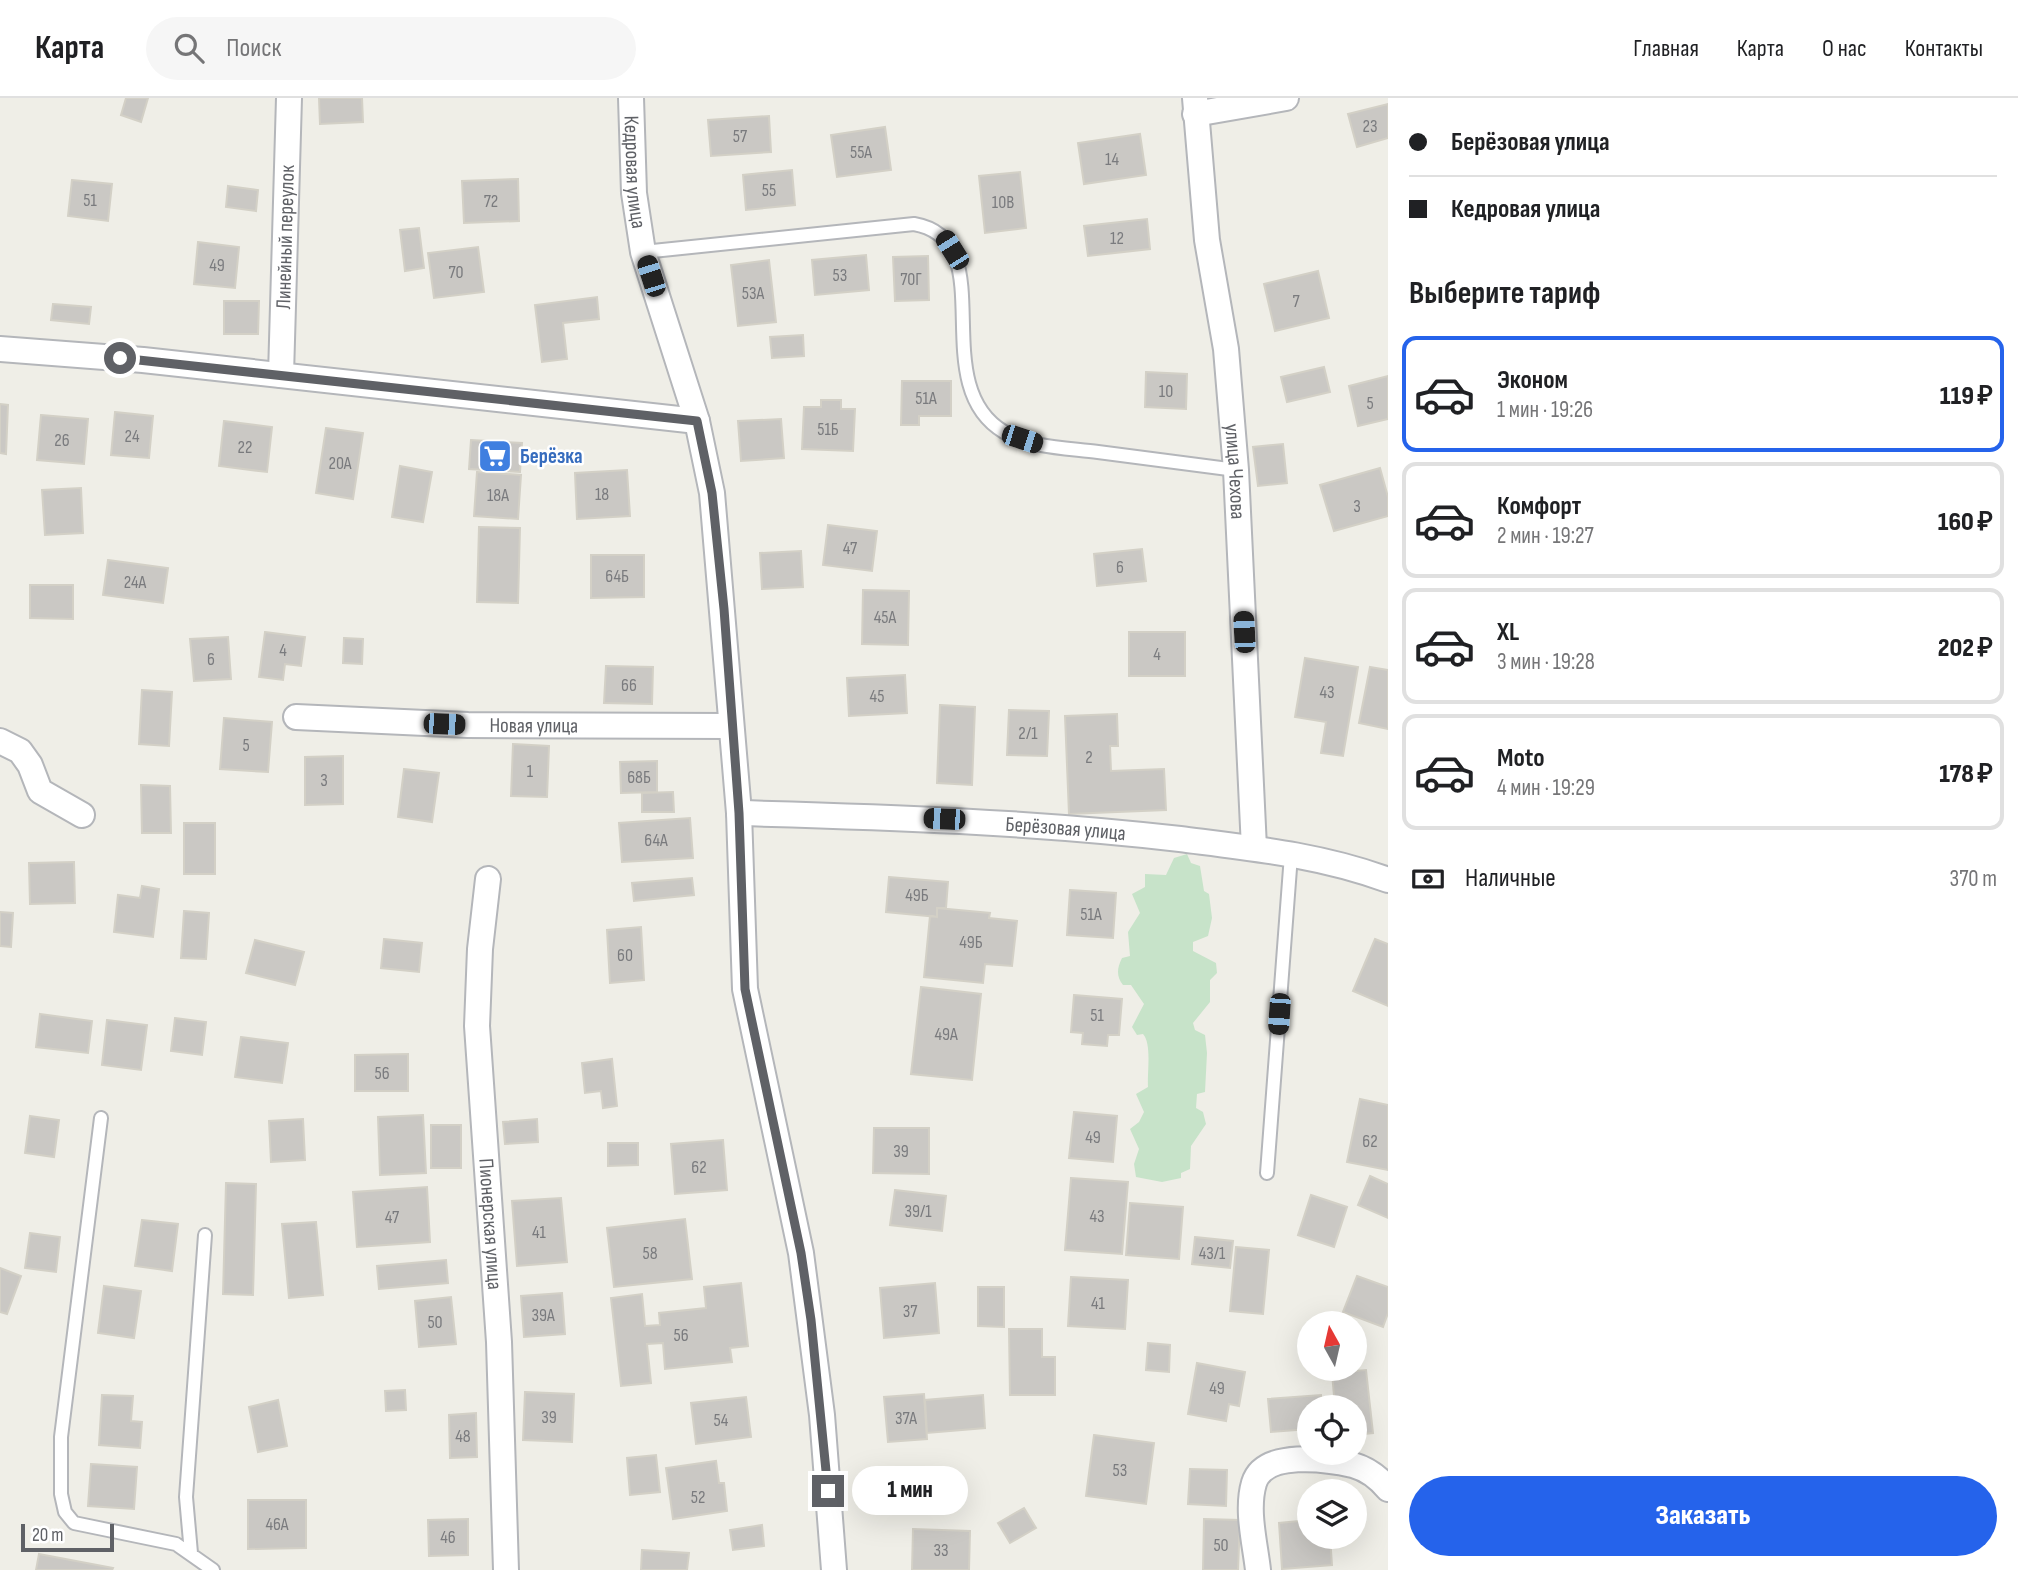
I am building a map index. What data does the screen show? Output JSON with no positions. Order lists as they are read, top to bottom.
{
  "streets": {
    "street": [
      "Кедровая улица",
      "Линейный переулок",
      "улица Чехова",
      "Новая улица",
      "Берёзовая улица",
      "Пионерская улица"
    ]
  },
  "crossings": [
    ["Кедровая улица", "Новая улица"],
    ["Кедровая улица", "Берёзовая улица"],
    ["улица Чехова", "Берёзовая улица"]
  ],
  "places": {
    "supermarket": ["Берёзка"]
  },
  "house_numbers": [
    "23",
    "57",
    "55А",
    "14",
    "55",
    "51",
    "72",
    "10В",
    "12",
    "49",
    "70",
    "53",
    "70Г",
    "53А",
    "7",
    "10",
    "51А",
    "5",
    "51Б",
    "24",
    "26",
    "22",
    "20А",
    "18",
    "18А",
    "3",
    "47",
    "6",
    "64Б",
    "24А",
    "45А",
    "4",
    "4",
    "6",
    "66",
    "43",
    "45",
    "2/1",
    "5",
    "2",
    "1",
    "68Б",
    "3",
    "64А",
    "49Б",
    "51А",
    "49Б",
    "60",
    "51",
    "49А",
    "56",
    "49",
    "62",
    "39",
    "62",
    "39/1",
    "43",
    "47",
    "41",
    "58",
    "43/1",
    "41",
    "37",
    "39А",
    "50",
    "56",
    "49",
    "39",
    "37А",
    "54",
    "48",
    "53",
    "52",
    "46А",
    "46",
    "50",
    "33"
  ],
  "scale_bar": "20 m",
  "north": "top",
  "page": {
    "header": "Карта",
    "search": "Поиск",
    "nav": [
      "Главная",
      "Карта",
      "О нас",
      "Контакты"
    ],
    "banner": ["Берёзовая улица", "Кедровая улица"],
    "heading": "Выберите тариф",
    "list": [
      {
        "name": "Эконом",
        "note": "1 мин · 19:26",
        "value": "119 ₽"
      },
      {
        "name": "Комфорт",
        "note": "2 мин · 19:27",
        "value": "160 ₽"
      },
      {
        "name": "XL",
        "note": "3 мин · 19:28",
        "value": "202 ₽"
      },
      {
        "name": "Moto",
        "note": "4 мин · 19:29",
        "value": "178 ₽"
      }
    ],
    "pay": ["Наличные", "370 m"],
    "buttons": "Заказать",
    "bubble": "1 мин",
    "scale": "20 m"
  }
}
